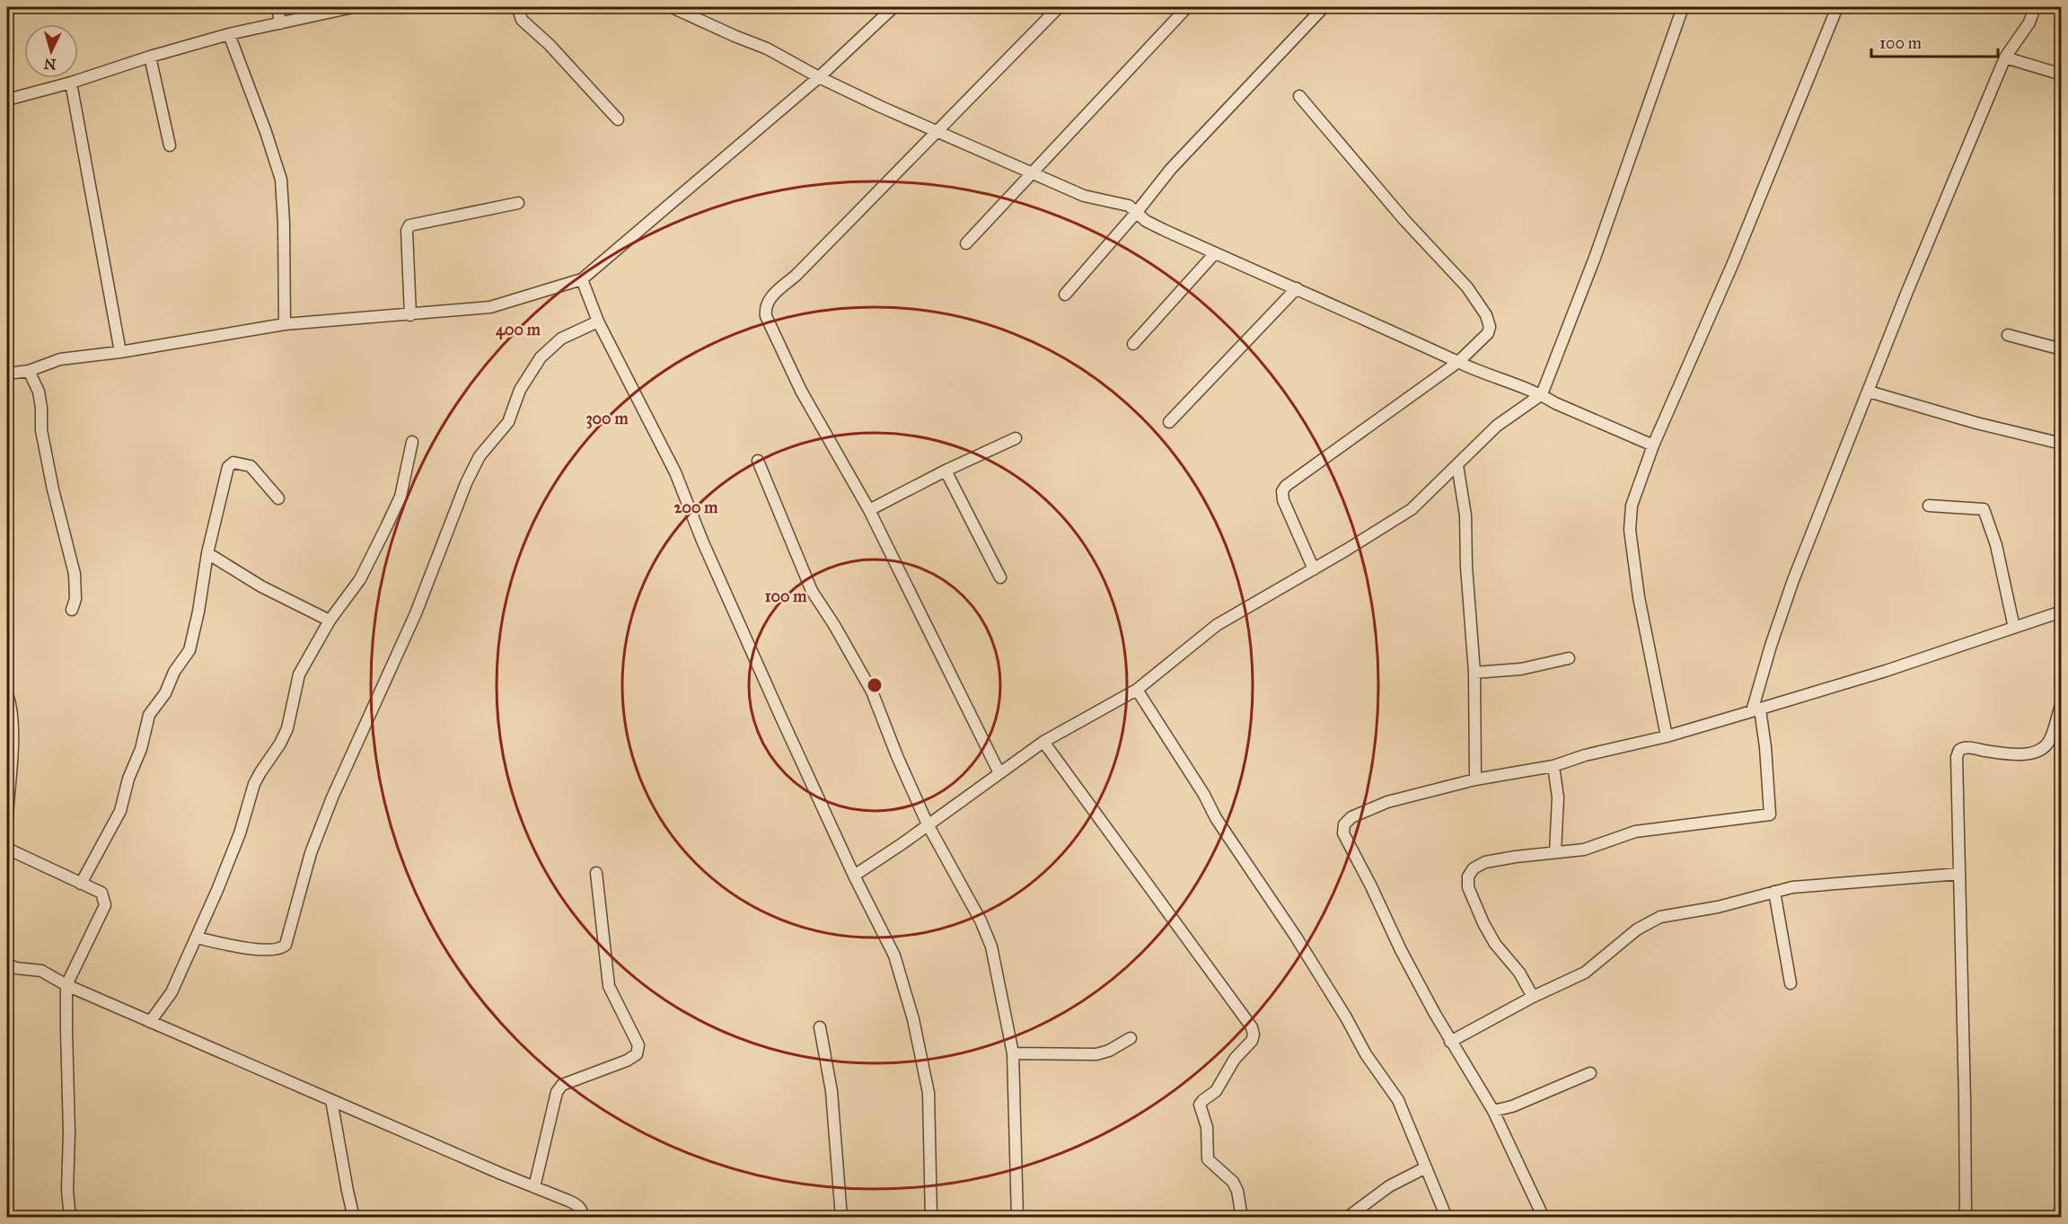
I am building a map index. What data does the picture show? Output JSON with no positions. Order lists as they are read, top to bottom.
{
  "scale_bar": "100 m",
  "north": "bottom",
  "rings": [
    "400 m",
    "300 m",
    "200 m",
    "100 m"
  ]
}
